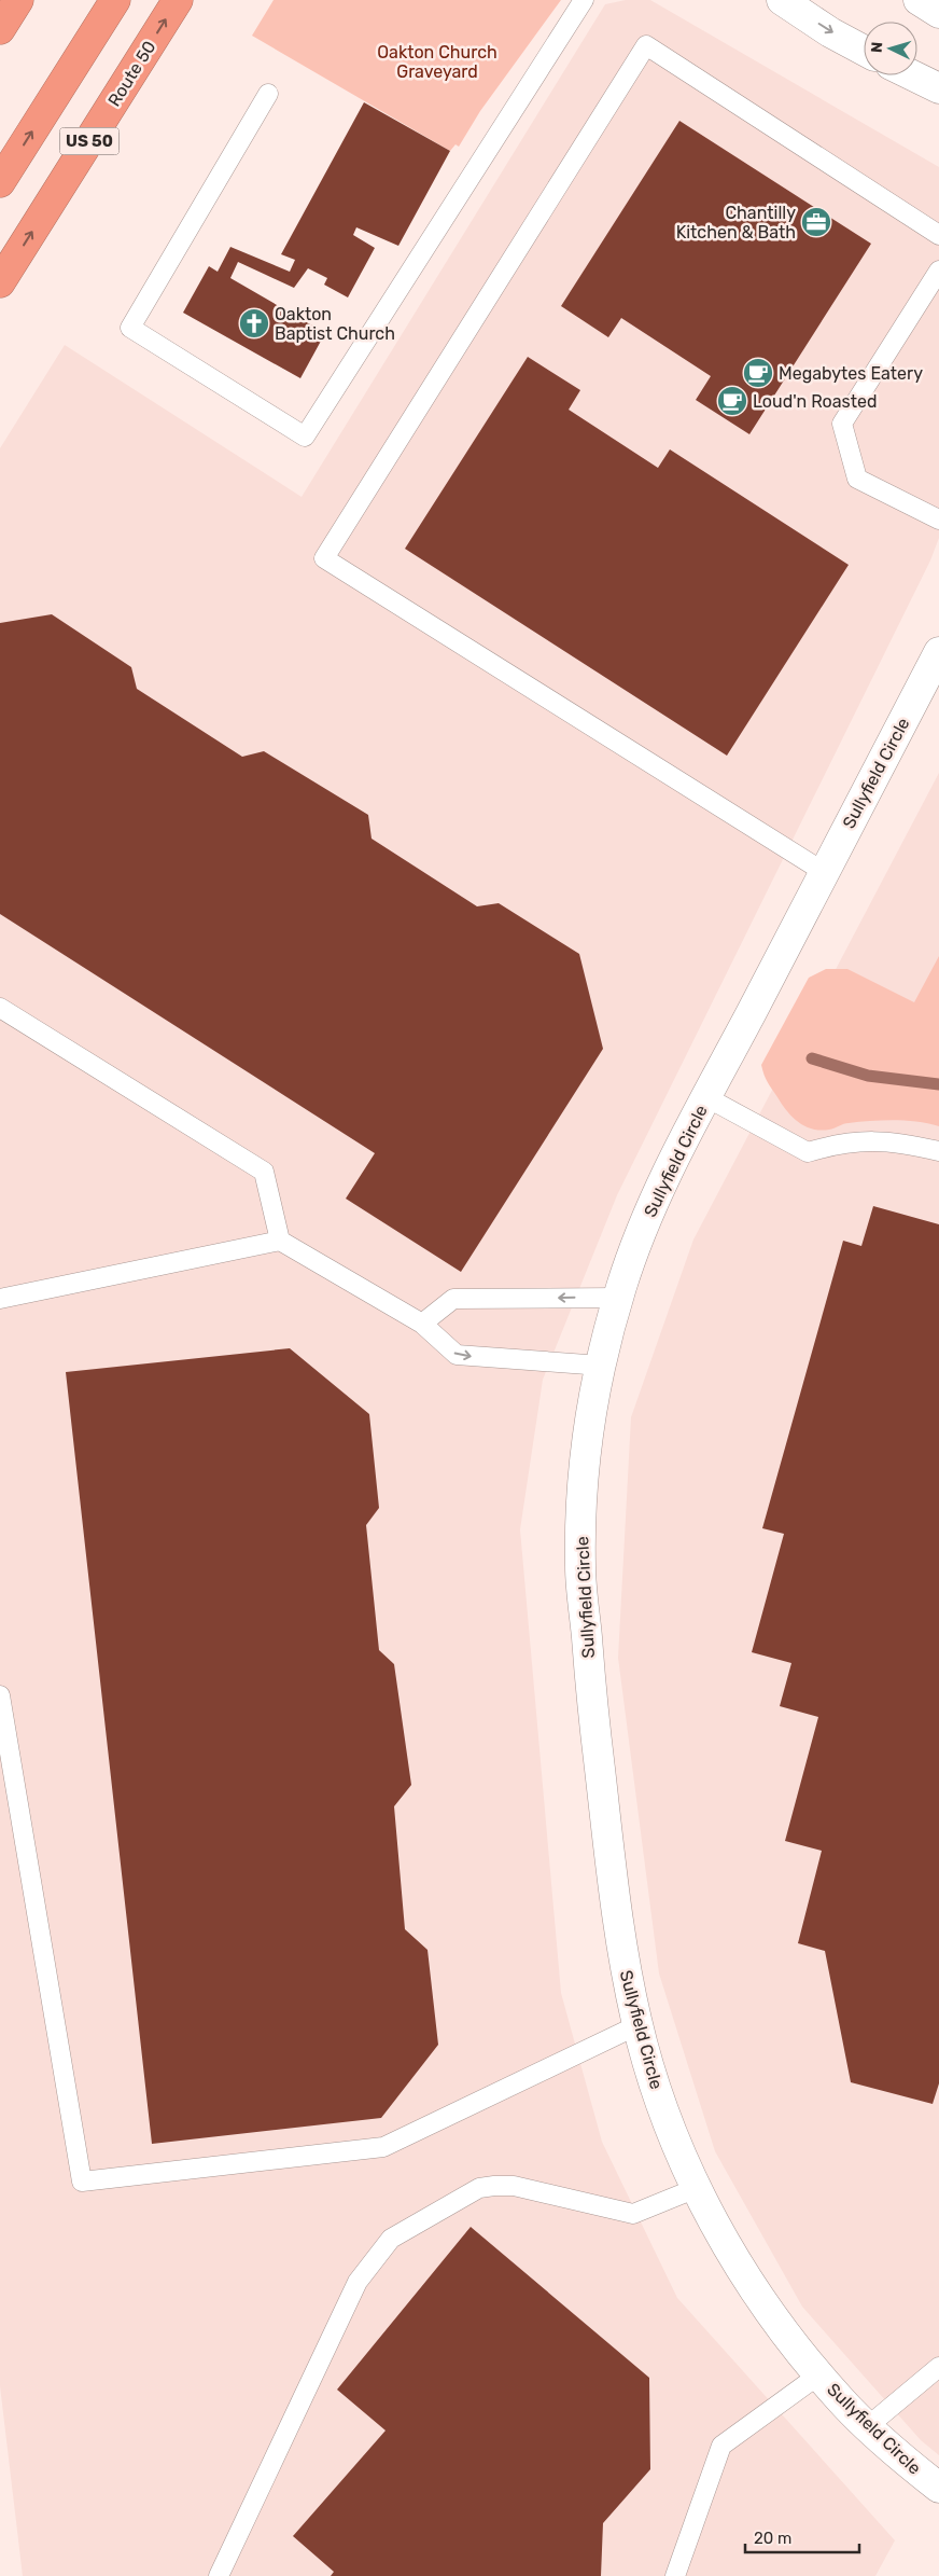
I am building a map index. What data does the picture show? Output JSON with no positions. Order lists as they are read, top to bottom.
{
  "streets": {
    "highway": ["Route 50", "US 50"],
    "street": ["Sullyfield Circle"]
  },
  "parks": ["Oakton Church Graveyard"],
  "places": {
    "office": ["Chantilly Kitchen & Bath"],
    "church": ["Oakton Baptist Church"],
    "cafe": ["Megabytes Eatery", "Loud'n Roasted"]
  },
  "scale_bar": "20 m",
  "north": "left"
}
